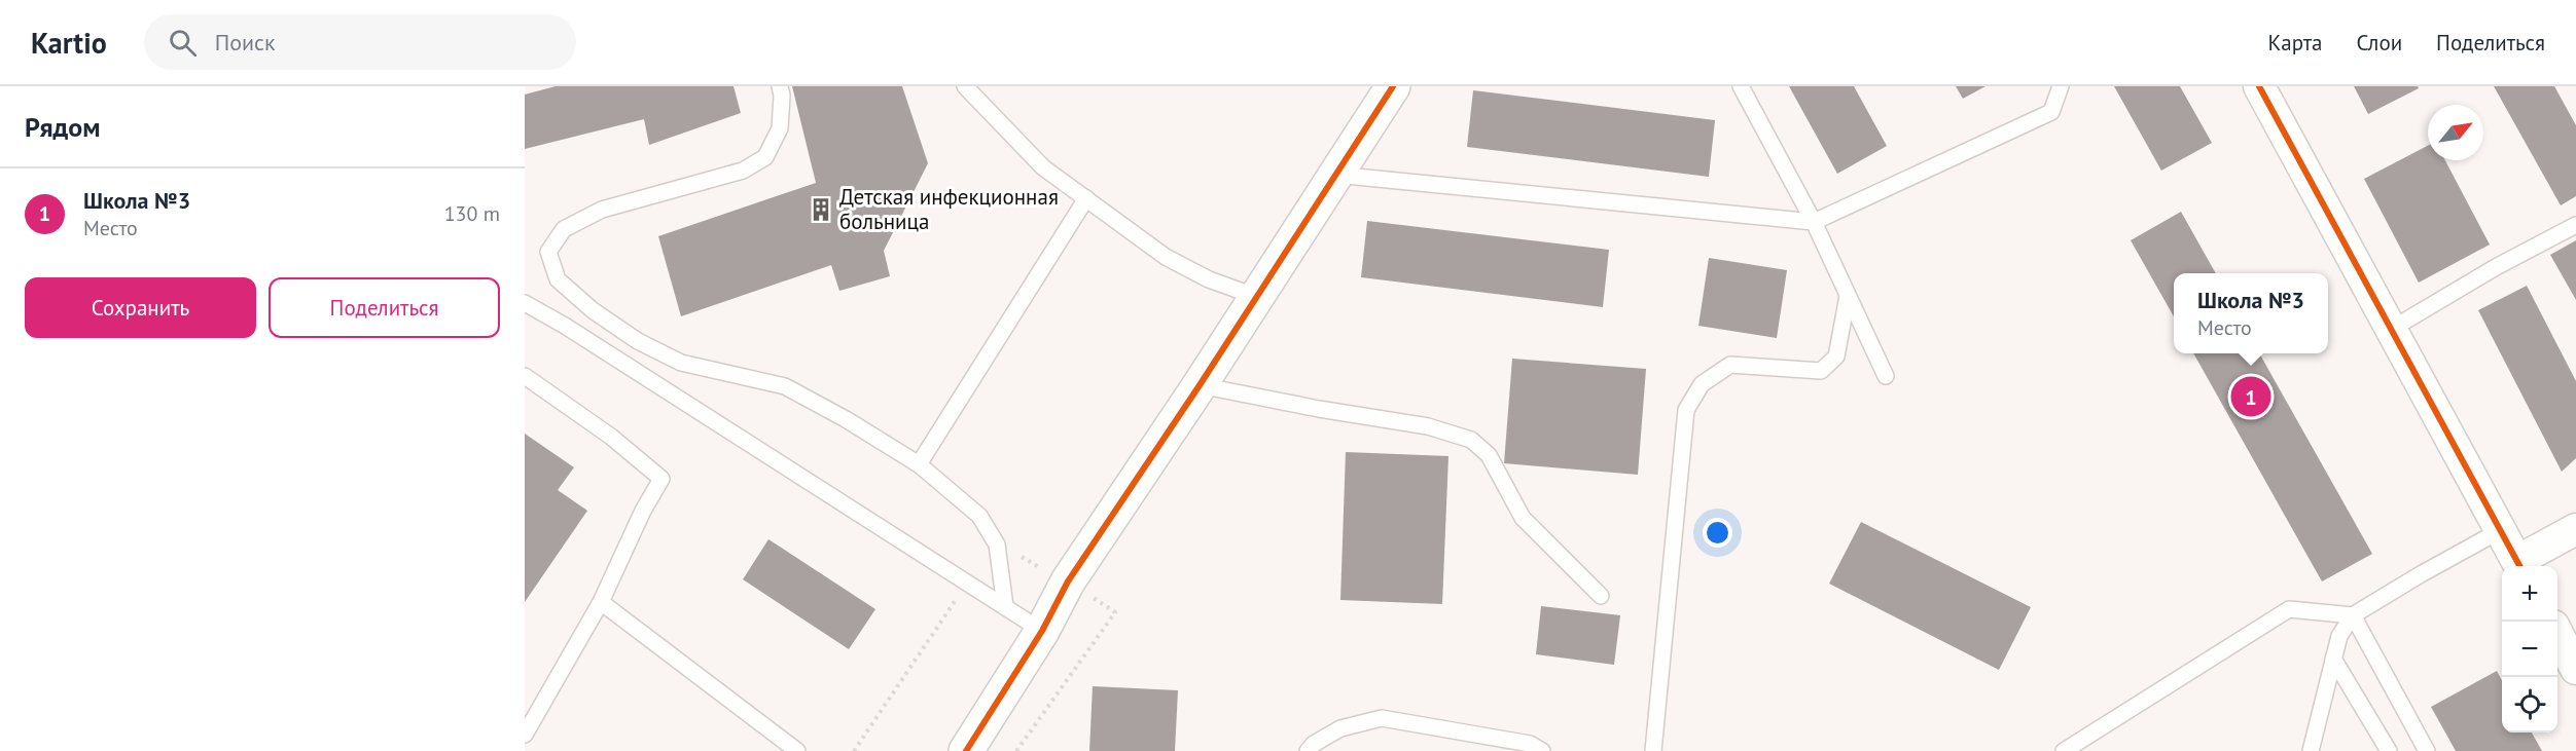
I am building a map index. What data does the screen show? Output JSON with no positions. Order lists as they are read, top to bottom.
{
  "places": {
    "building": ["Детская инфекционная больница"]
  },
  "north": "top right",
  "page": {
    "header": "Kartio",
    "search": "Поиск",
    "nav": ["Карта", "Слои", "Поделиться"],
    "heading": "Рядом",
    "list": [
      {
        "mark": "1",
        "name": "Школа №3",
        "note": "Место",
        "value": "130 m"
      }
    ],
    "buttons": ["Сохранить", "Поделиться"],
    "popup": ["Школа №3", "Место"],
    "pins": "1",
    "map_buttons": ["+", "−"]
  }
}
